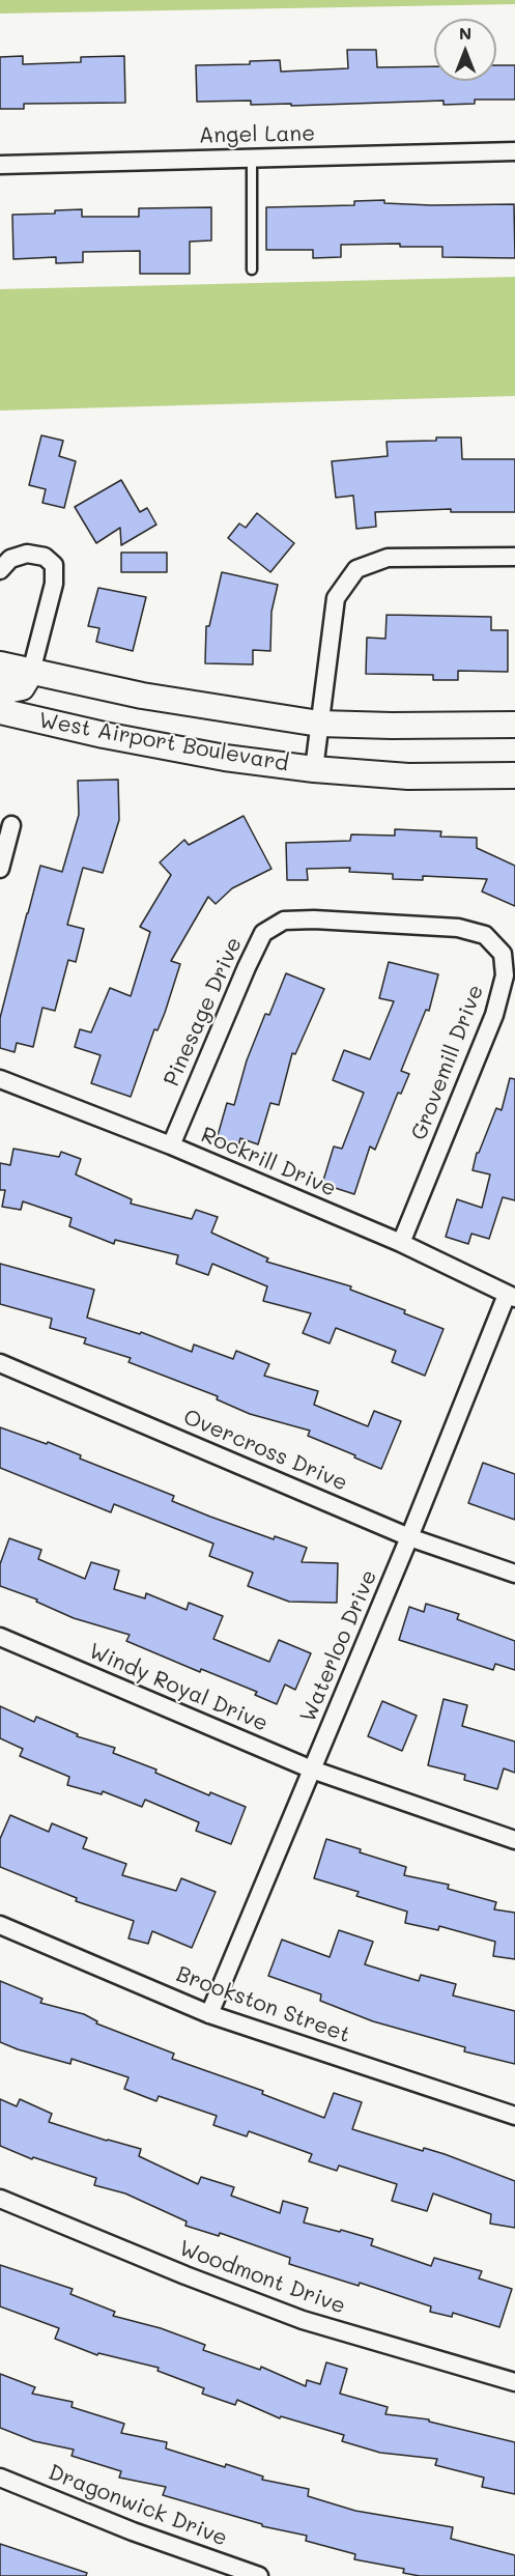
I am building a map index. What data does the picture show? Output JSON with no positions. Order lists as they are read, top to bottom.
{
  "streets": {
    "main road": ["West Airport Boulevard"],
    "street": [
      "Angel Lane",
      "Pinesage Drive",
      "Grovemill Drive",
      "Rockrill Drive",
      "Overcross Drive",
      "Waterloo Drive",
      "Windy Royal Drive",
      "Brookston Street",
      "Woodmont Drive",
      "Dragonwick Drive"
    ]
  },
  "crossings": [
    ["Pinesage Drive", "Grovemill Drive"],
    ["Pinesage Drive", "Rockrill Drive"],
    ["Grovemill Drive", "Rockrill Drive"],
    ["Rockrill Drive", "Waterloo Drive"],
    ["Overcross Drive", "Waterloo Drive"],
    ["Waterloo Drive", "Windy Royal Drive"],
    ["Waterloo Drive", "Brookston Street"]
  ],
  "north": "top"
}
